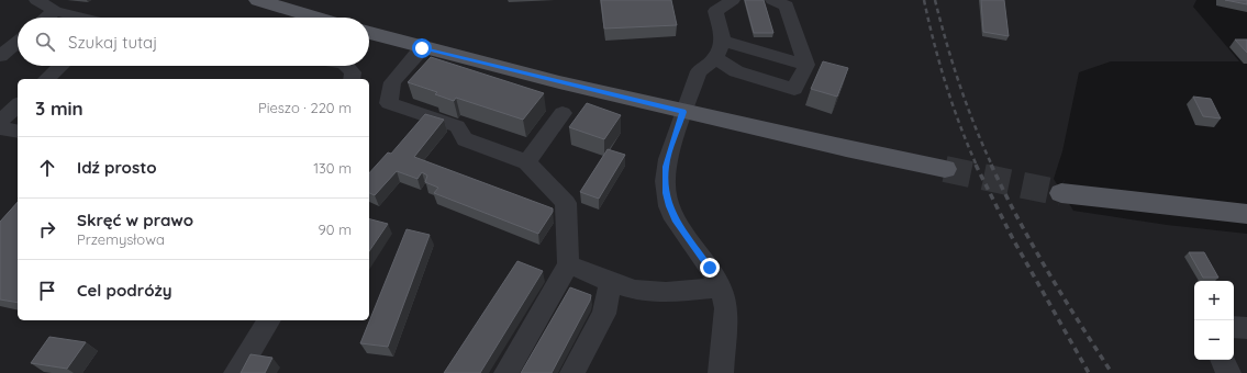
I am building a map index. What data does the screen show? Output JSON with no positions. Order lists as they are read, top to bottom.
{
  "page": {
    "search": "Szukaj tutaj",
    "heading": ["3 min", "Pieszo · 220 m"],
    "list": [
      ["Idź prosto", "130 m"],
      ["Skręć w prawo", "Przemysłowa", "90 m"],
      "Cel podróży"
    ],
    "map_buttons": ["+", "−"]
  }
}
